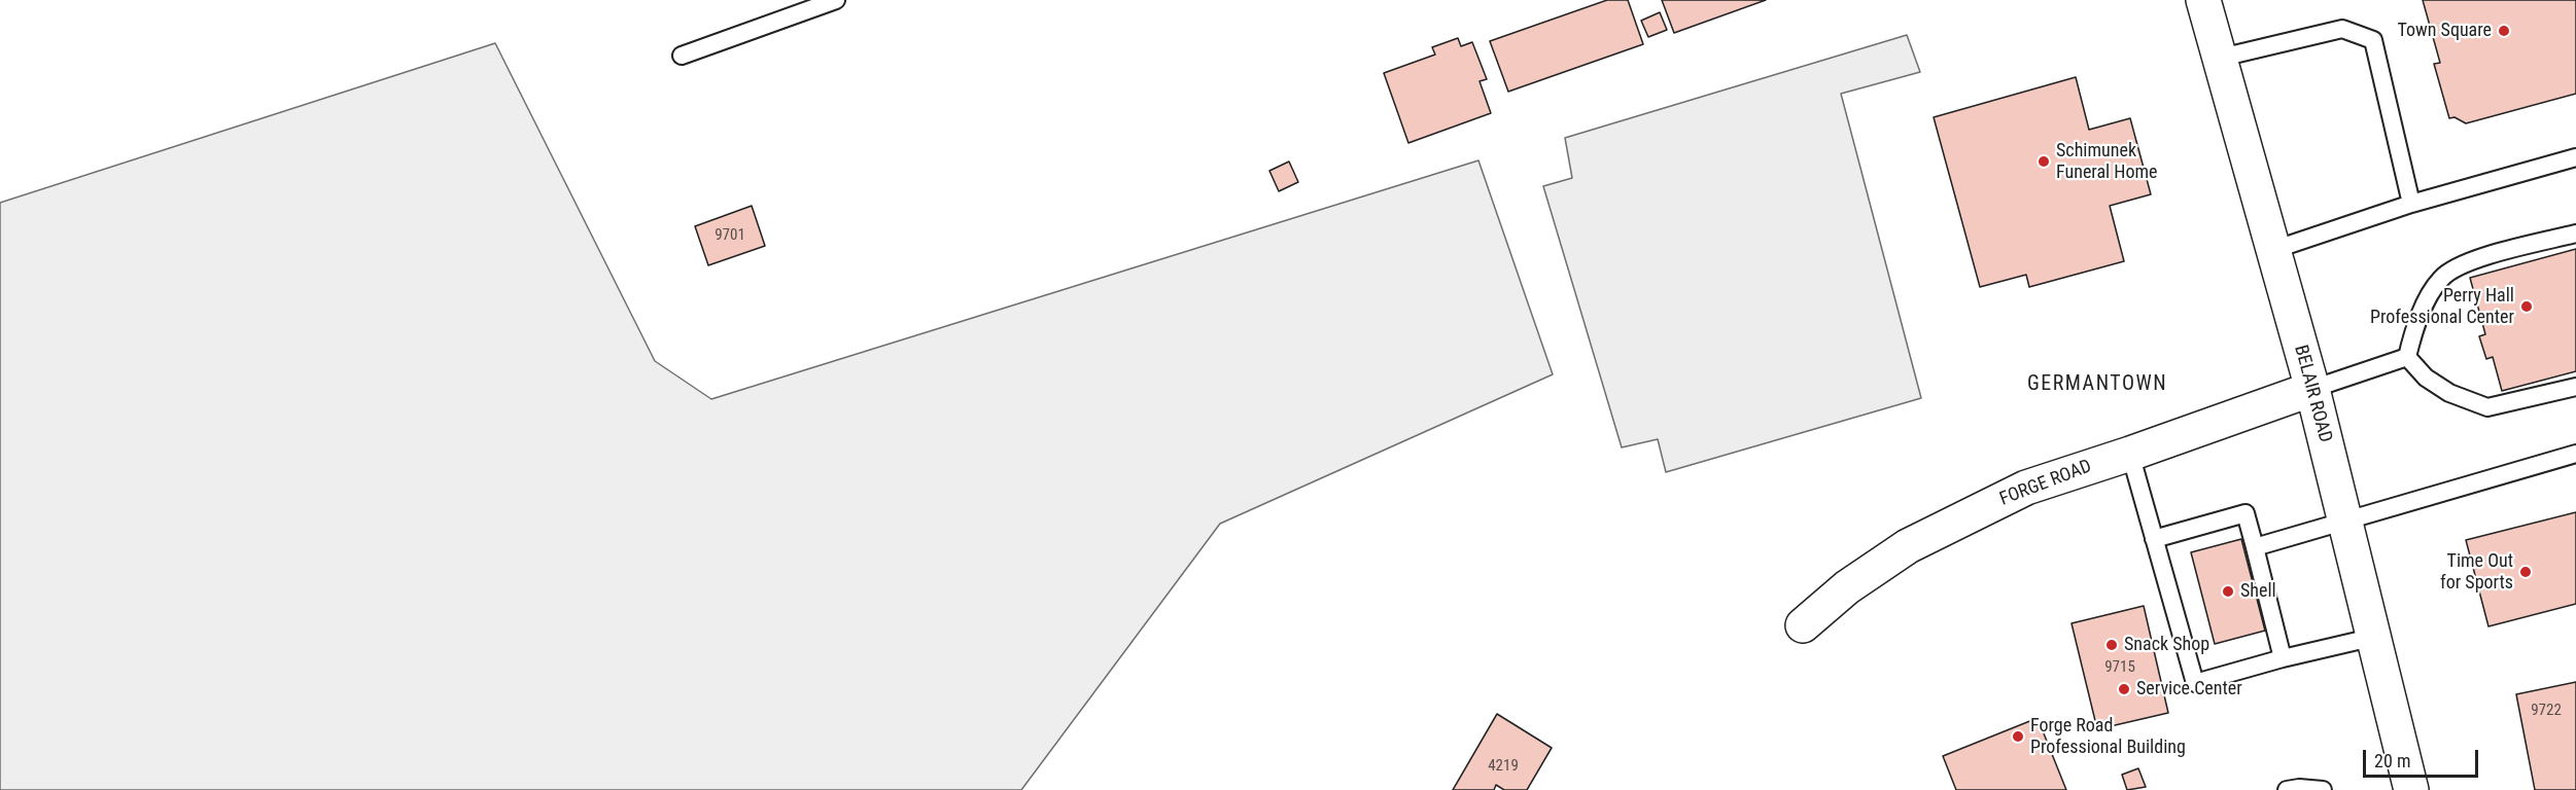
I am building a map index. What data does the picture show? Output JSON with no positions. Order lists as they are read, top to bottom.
{
  "streets": {
    "main road": ["BELAIR ROAD", "FORGE ROAD"]
  },
  "crossings": [
    ["BELAIR ROAD", "FORGE ROAD"]
  ],
  "districts": ["GERMANTOWN"],
  "places": [
    "Town Square",
    "Schimunek Funeral Home",
    "Perry Hall Professional Center",
    "Time Out for Sports",
    "Shell",
    "Snack Shop",
    "Service Center",
    "Forge Road Professional Building"
  ],
  "house_numbers": [
    "9701",
    "9715",
    "9722",
    "4219"
  ],
  "scale_bar": "20 m"
}
